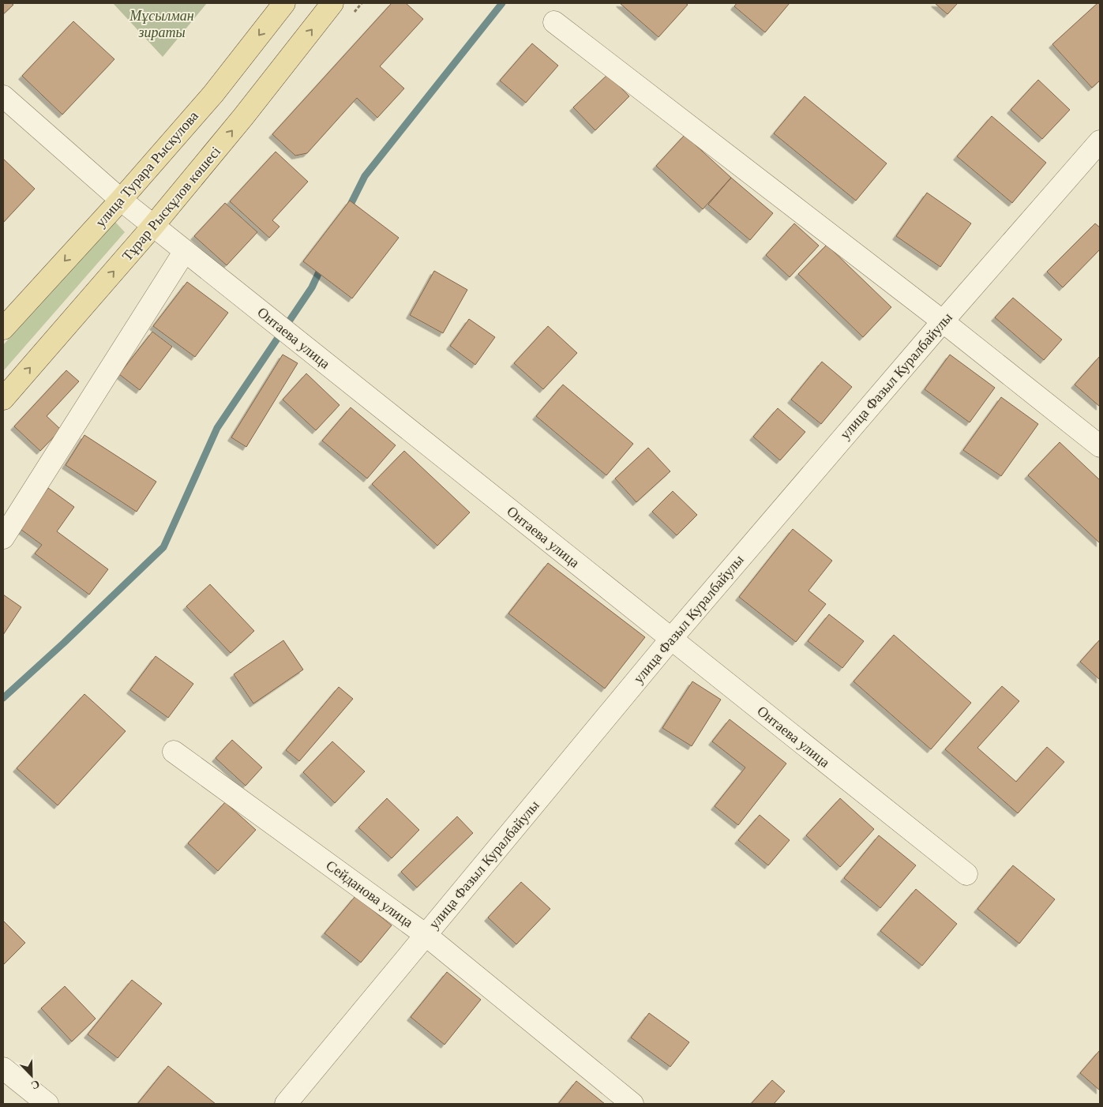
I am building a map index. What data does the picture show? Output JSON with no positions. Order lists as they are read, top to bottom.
{
  "streets": {
    "main road": ["улица Турара Рыскулова", "Тұрар Рыскұлов көшесі"],
    "street": ["Онтаева улица", "улица Фазыл Куралбайулы", "Сейданова улица"]
  },
  "crossings": [
    ["улица Турара Рыскулова", "Онтаева улица"],
    ["Тұрар Рыскұлов көшесі", "Онтаева улица"],
    ["Онтаева улица", "улица Фазыл Куралбайулы"],
    ["улица Фазыл Куралбайулы", "Сейданова улица"]
  ],
  "one_way": ["улица Турара Рыскулова", "Тұрар Рыскұлов көшесі"],
  "parks": ["Мұсылман зираты"],
  "north": "bottom right"
}
